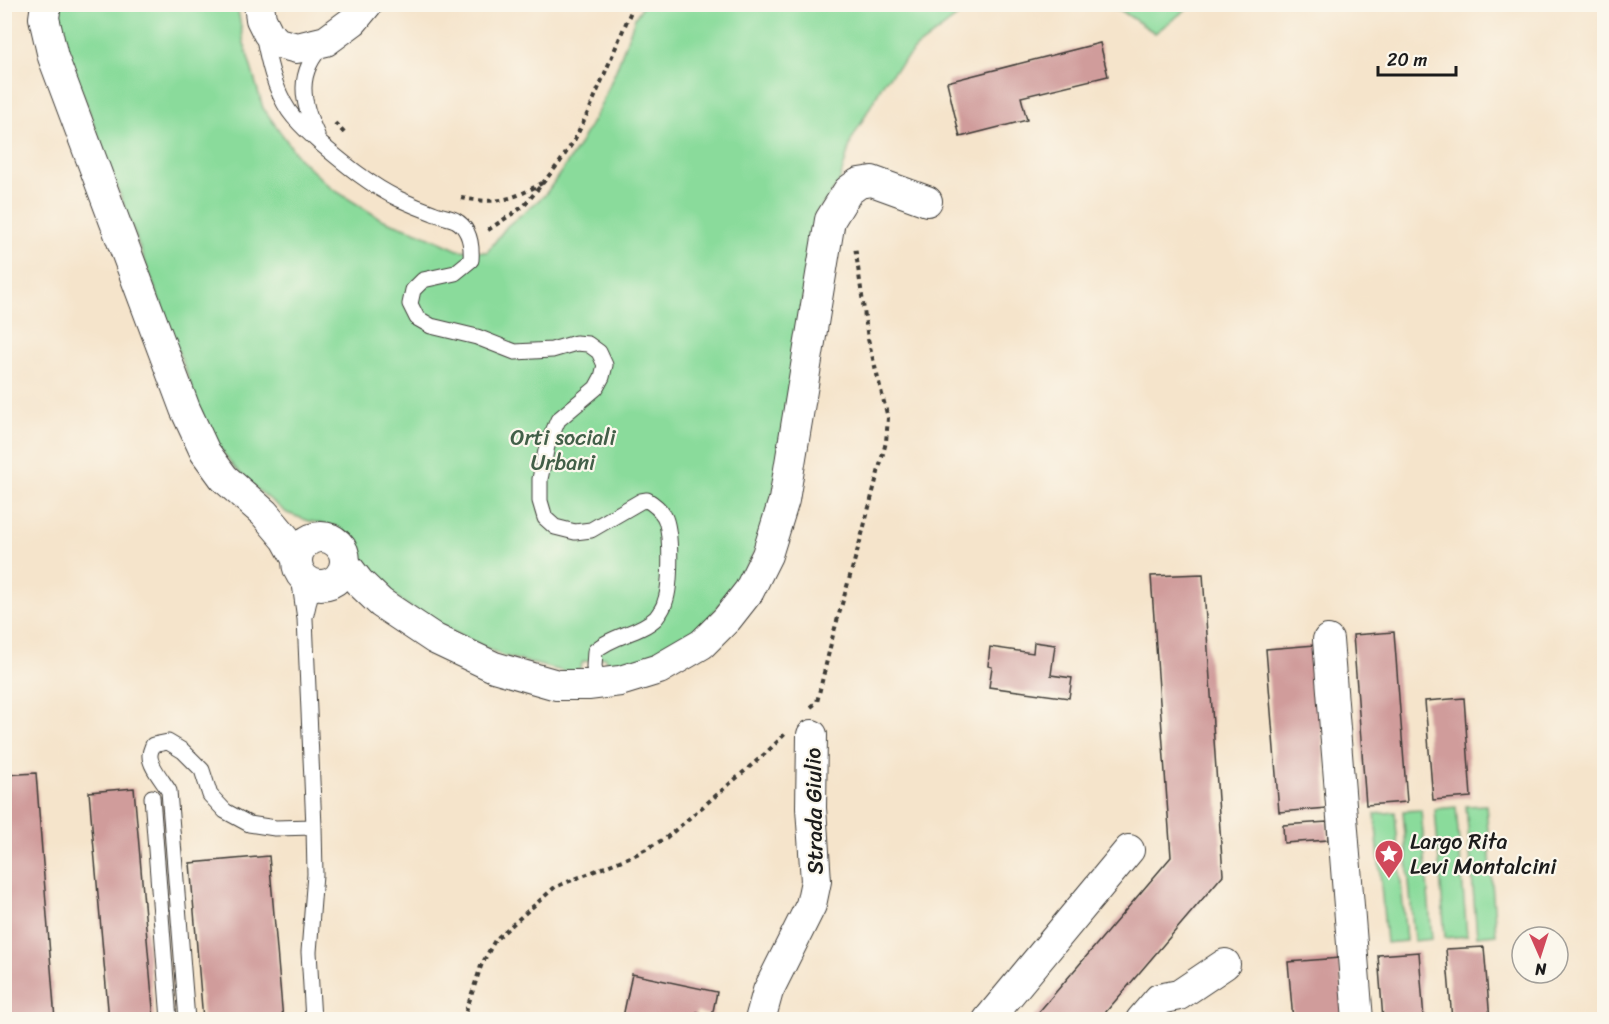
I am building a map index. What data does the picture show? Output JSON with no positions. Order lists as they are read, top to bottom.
{
  "streets": {
    "street": ["Strada Giulio"]
  },
  "parks": ["Orti sociali Urbani"],
  "places": {
    "place": ["Largo Rita Levi Montalcini"]
  },
  "scale_bar": "20 m",
  "north": "bottom"
}
